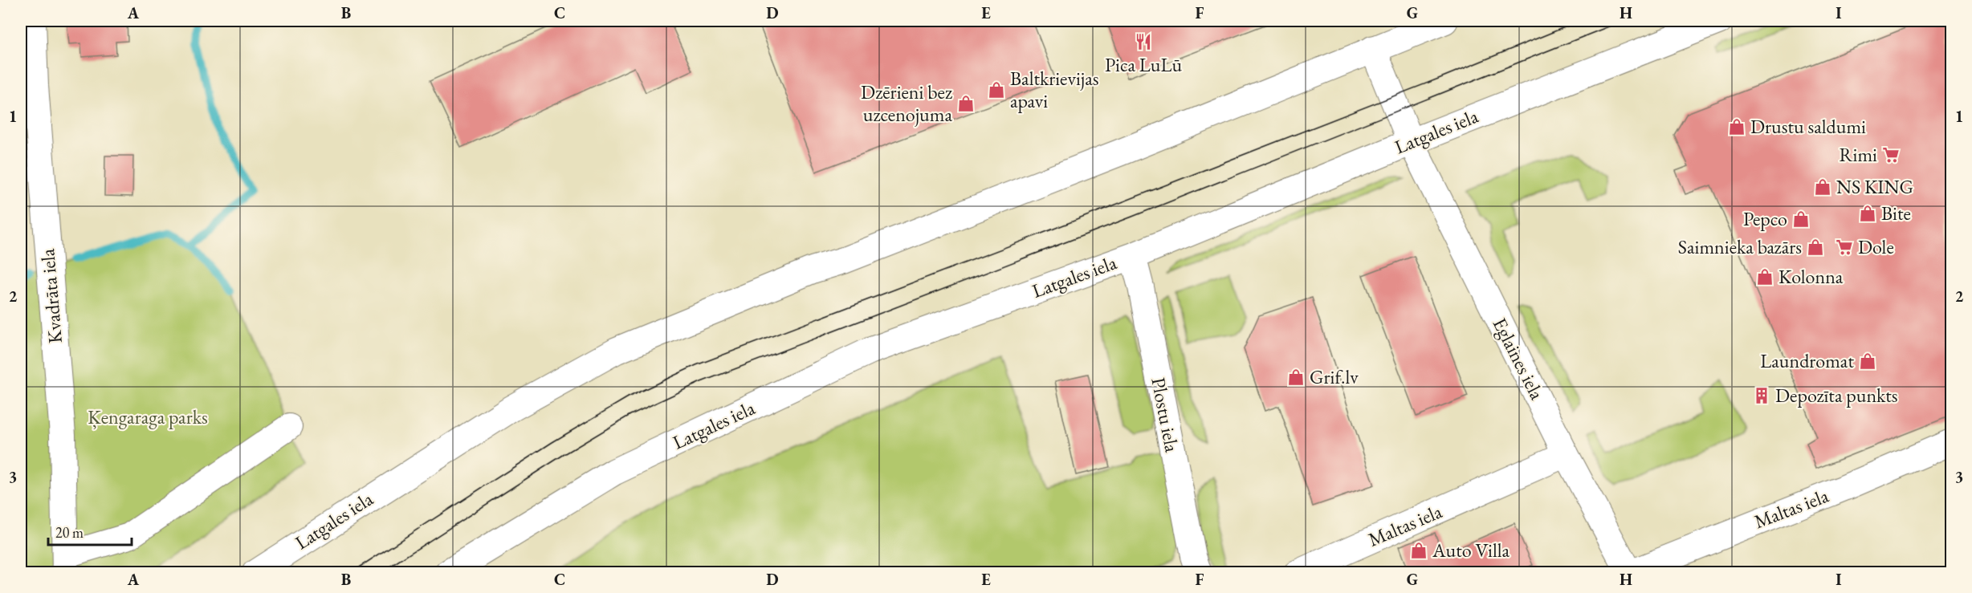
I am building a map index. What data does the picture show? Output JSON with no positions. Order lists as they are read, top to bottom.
{
  "streets": {
    "highway": ["Latgales iela"],
    "street": [
      "Kvadrāta iela",
      "Eglaines iela",
      "Plostu iela",
      "Maltas iela"
    ]
  },
  "crossings": [
    ["Latgales iela", "Eglaines iela"],
    ["Latgales iela", "Plostu iela"],
    ["Eglaines iela", "Maltas iela"]
  ],
  "parks": ["Ķengaraga parks"],
  "places": {
    "restaurant": ["Pica LuLū"],
    "shop": [
      "Baltkrievijas apavi",
      "Dzērieni bez uzcenojuma",
      "Drustu saldumi",
      "NS KING",
      "Bite",
      "Pepco",
      "Saimnieka bazārs",
      "Kolonna",
      "Laundromat",
      "Grif.lv",
      "Auto Villa"
    ],
    "supermarket": ["Rimi", "Dole"],
    "building": ["Depozīta punkts"]
  },
  "scale_bar": "20 m",
  "grid": {
    "columns": [
      "A",
      "B",
      "C",
      "D",
      "E",
      "F",
      "G",
      "H",
      "I"
    ],
    "rows": ["1", "2", "3"]
  }
}
